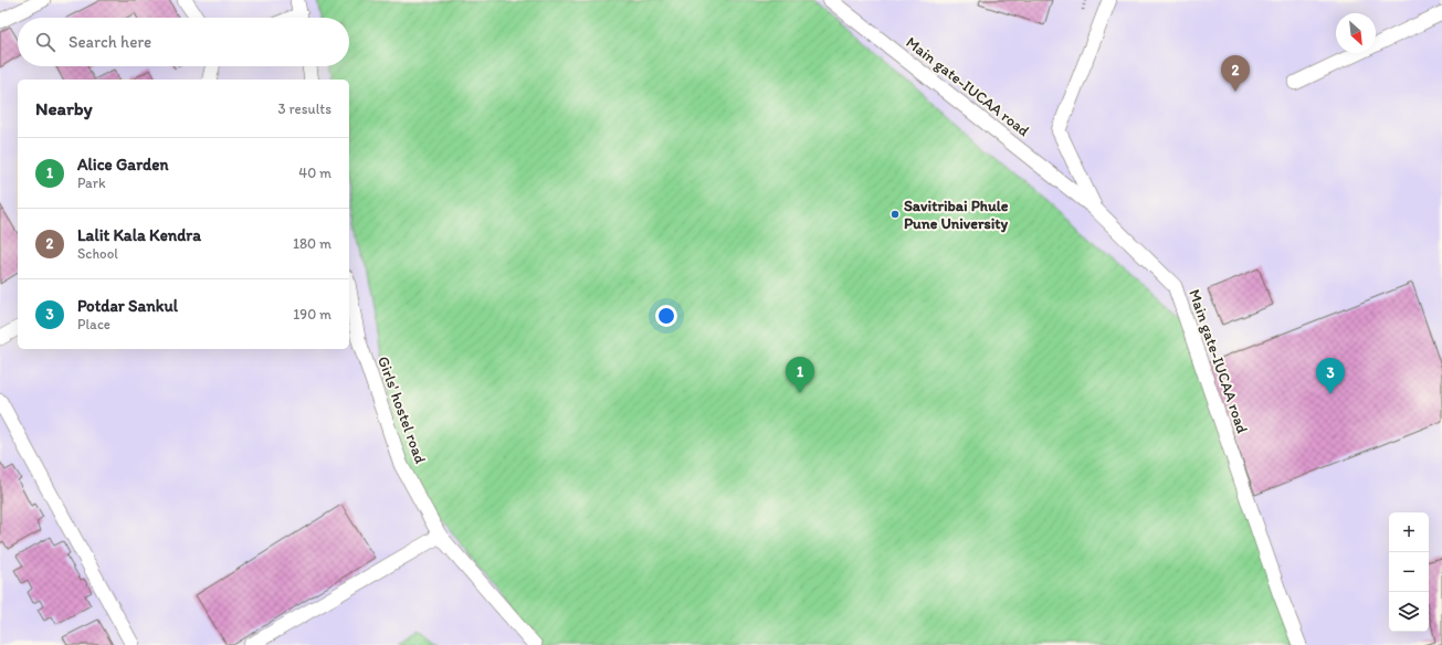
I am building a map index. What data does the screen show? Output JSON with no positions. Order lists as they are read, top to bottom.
{
  "streets": {
    "lane": ["Main gate-IUCAA road", "Girls' hostel road"]
  },
  "places": ["Savitribai Phule Pune University"],
  "north": "bottom right",
  "page": {
    "search": "Search here",
    "pins": ["2", "1", "3"],
    "heading": ["Nearby", "3 results"],
    "list": [
      {
        "mark": "1",
        "name": "Alice Garden",
        "note": "Park",
        "value": "40 m"
      },
      {
        "mark": "2",
        "name": "Lalit Kala Kendra",
        "note": "School",
        "value": "180 m"
      },
      {
        "mark": "3",
        "name": "Potdar Sankul",
        "note": "Place",
        "value": "190 m"
      }
    ],
    "map_buttons": ["+", "−"]
  }
}
